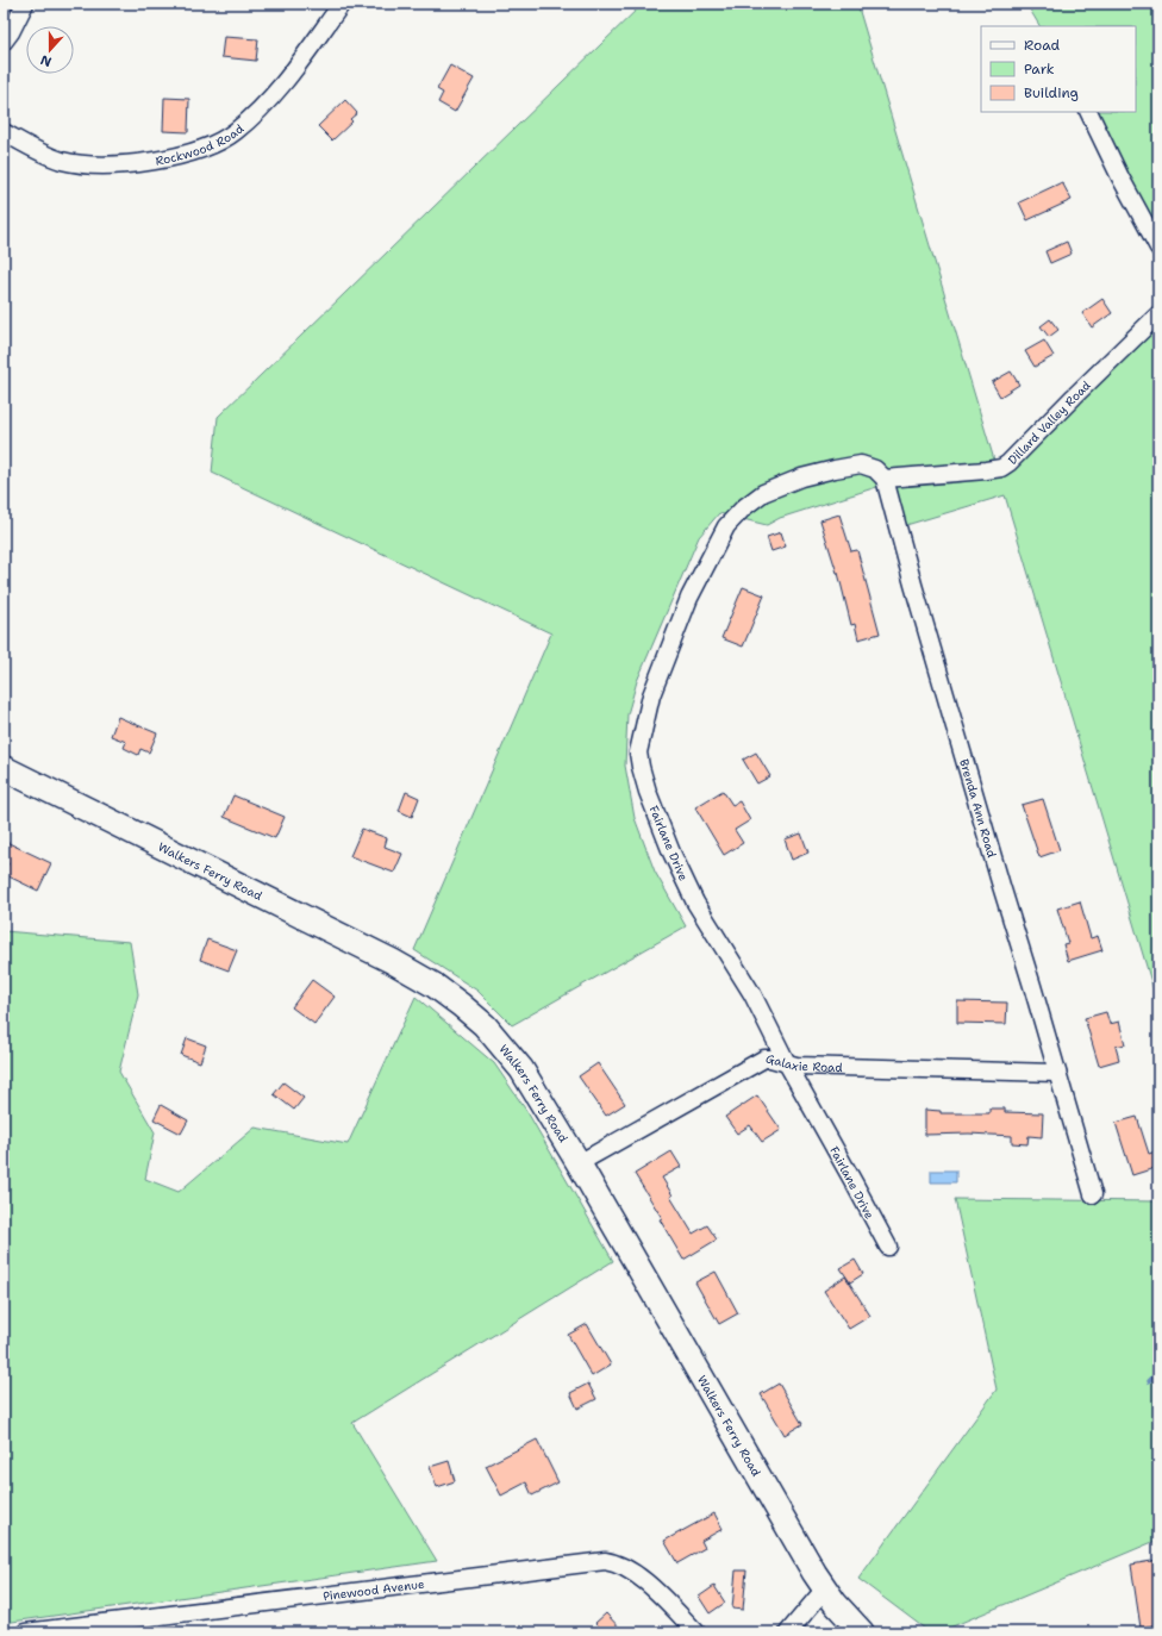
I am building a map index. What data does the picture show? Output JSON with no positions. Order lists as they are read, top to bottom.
{
  "streets": {
    "street": [
      "Rockwood Road",
      "Dillard Valley Road",
      "Brenda Ann Road",
      "Fairlane Drive",
      "Walkers Ferry Road",
      "Galaxie Road",
      "Pinewood Avenue"
    ]
  },
  "crossings": [
    ["Dillard Valley Road", "Brenda Ann Road"],
    ["Dillard Valley Road", "Fairlane Drive"],
    ["Brenda Ann Road", "Fairlane Drive"],
    ["Brenda Ann Road", "Galaxie Road"],
    ["Fairlane Drive", "Galaxie Road"],
    ["Walkers Ferry Road", "Galaxie Road"]
  ],
  "legend": ["Road", "Park", "Building"],
  "north": "bottom"
}
